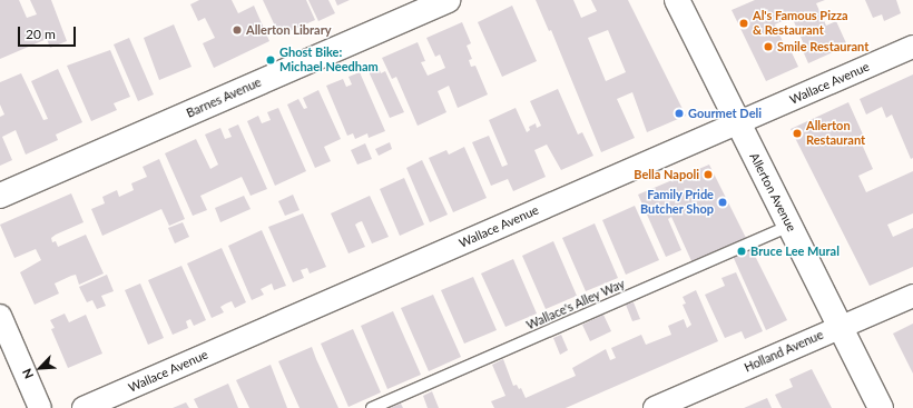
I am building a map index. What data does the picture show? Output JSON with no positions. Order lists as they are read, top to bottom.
{
  "streets": {
    "street": [
      "Wallace Avenue",
      "Barnes Avenue",
      "Allerton Avenue",
      "Holland Avenue"
    ],
    "lane": ["Wallace's Alley Way"]
  },
  "crossings": [
    ["Wallace Avenue", "Allerton Avenue"],
    ["Allerton Avenue", "Wallace's Alley Way"],
    ["Allerton Avenue", "Holland Avenue"]
  ],
  "places": [
    "Al's Famous Pizza & Restaurant",
    "Allerton Library",
    "Smile Restaurant",
    "Ghost Bike: Michael Needham",
    "Gourmet Deli",
    "Allerton Restaurant",
    "Bella Napoli",
    "Family Pride Butcher Shop",
    "Bruce Lee Mural"
  ],
  "scale_bar": "20 m",
  "north": "bottom left"
}
